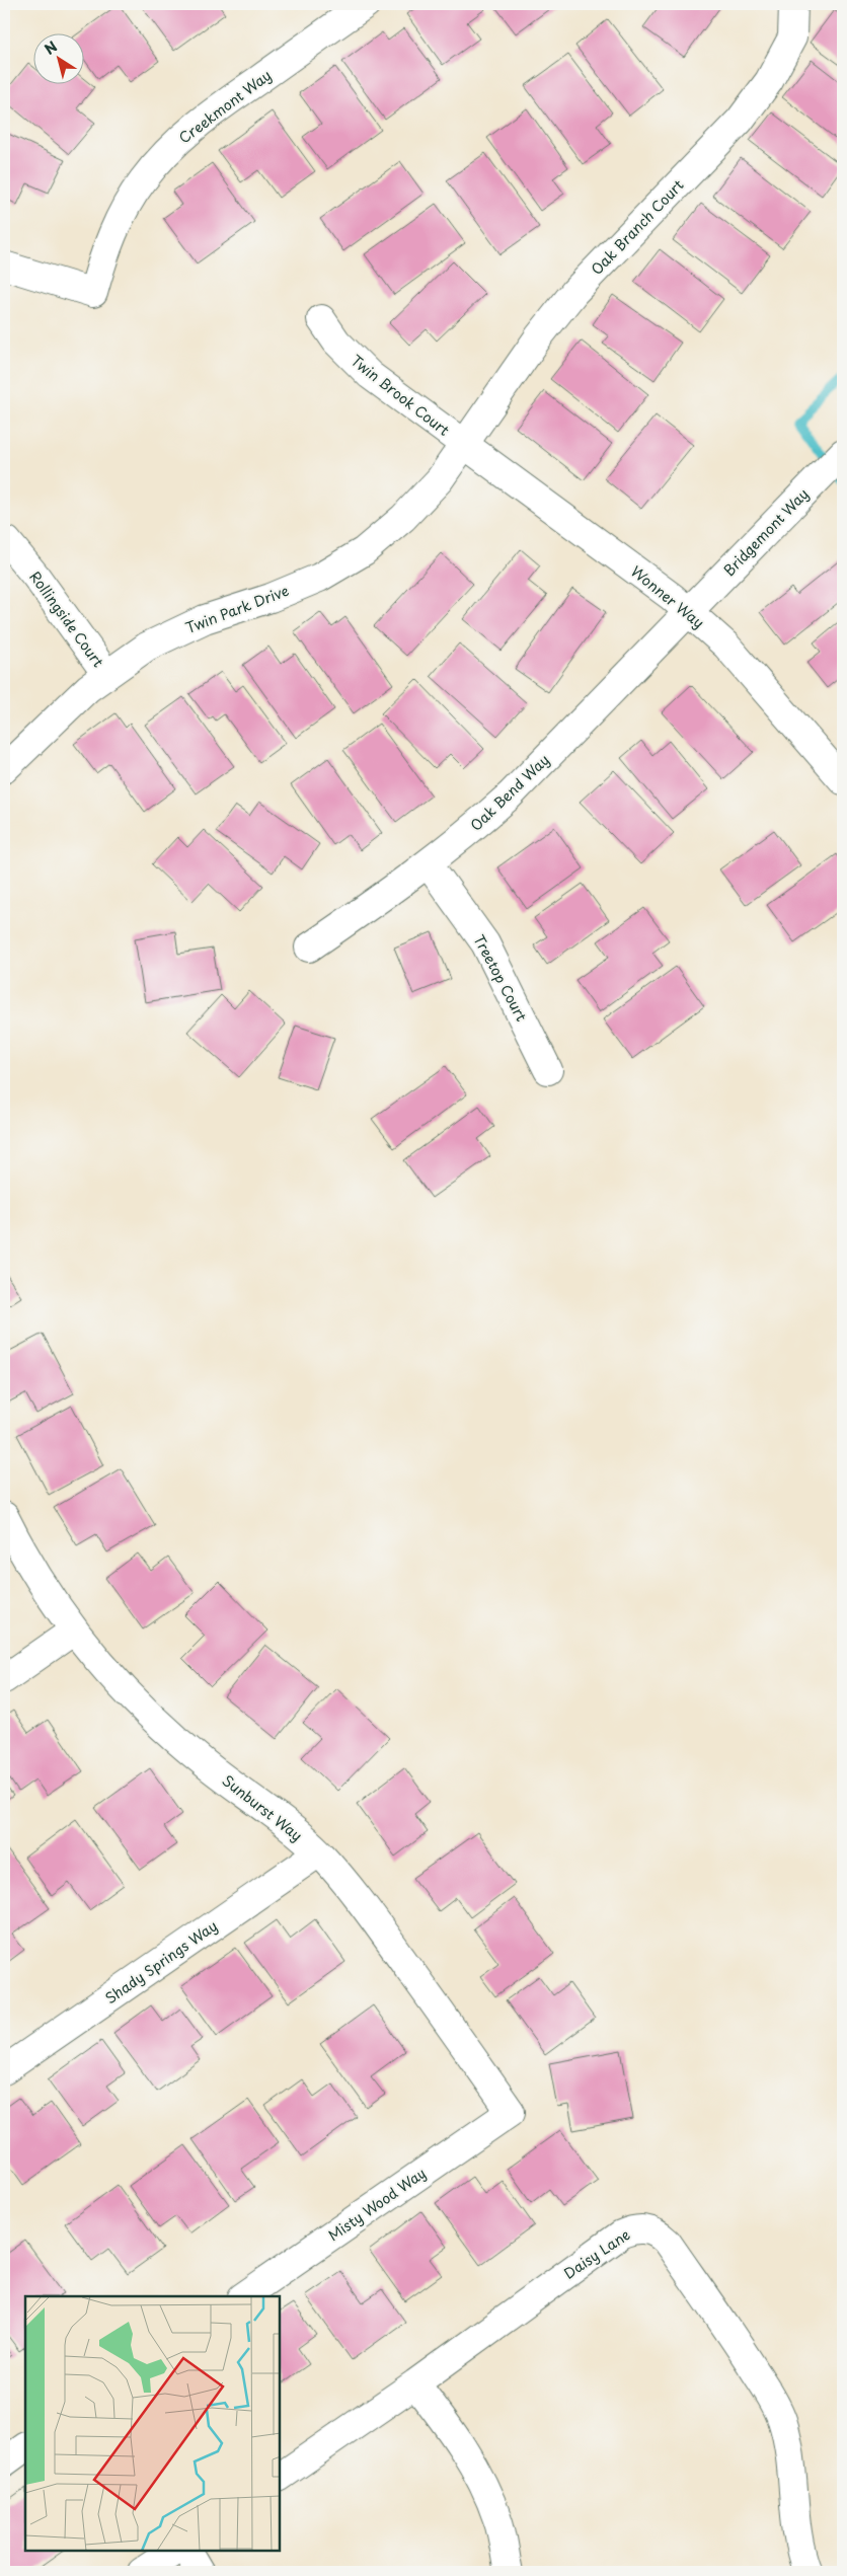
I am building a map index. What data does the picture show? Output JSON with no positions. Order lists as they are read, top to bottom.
{
  "streets": {
    "street": [
      "Creekmont Way",
      "Oak Branch Court",
      "Twin Brook Court",
      "Bridgemont Way",
      "Wonner Way",
      "Twin Park Drive",
      "Rollingside Court",
      "Oak Bend Way",
      "Treetop Court",
      "Sunburst Way",
      "Shady Springs Way",
      "Misty Wood Way",
      "Daisy Lane"
    ]
  },
  "crossings": [
    ["Oak Branch Court", "Twin Brook Court"],
    ["Oak Branch Court", "Wonner Way"],
    ["Oak Branch Court", "Twin Park Drive"],
    ["Twin Brook Court", "Wonner Way"],
    ["Twin Brook Court", "Twin Park Drive"],
    ["Bridgemont Way", "Wonner Way"],
    ["Bridgemont Way", "Oak Bend Way"],
    ["Wonner Way", "Twin Park Drive"],
    ["Wonner Way", "Oak Bend Way"],
    ["Twin Park Drive", "Rollingside Court"],
    ["Oak Bend Way", "Treetop Court"],
    ["Sunburst Way", "Shady Springs Way"],
    ["Sunburst Way", "Misty Wood Way"]
  ],
  "north": "top left"
}
